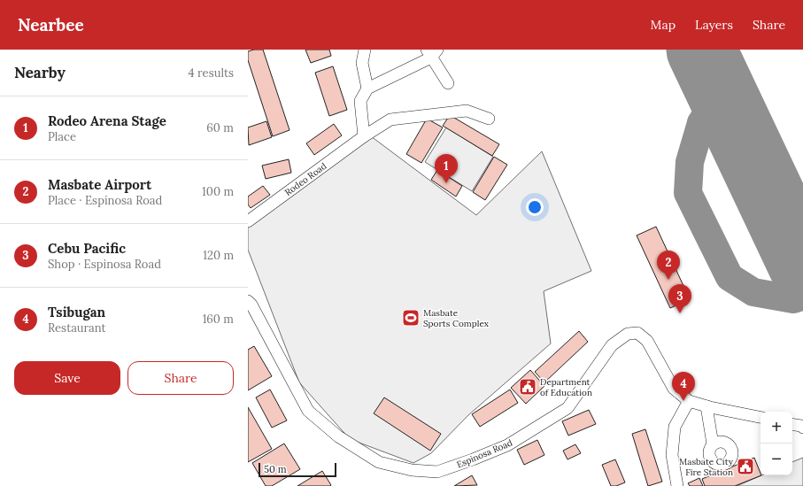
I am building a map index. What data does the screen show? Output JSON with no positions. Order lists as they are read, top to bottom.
{
  "streets": {
    "street": ["Rodeo Road", "Espinosa Road"]
  },
  "places": {
    "sports": ["Masbate Sports Complex"],
    "public building": ["Department of Education", "Masbate City Fire Station"]
  },
  "scale_bar": "50 m",
  "page": {
    "header": "Nearbee",
    "nav": ["Map", "Layers", "Share"],
    "heading": ["Nearby", "4 results"],
    "list": [
      {
        "mark": "1",
        "name": "Rodeo Arena Stage",
        "note": "Place",
        "value": "60 m"
      },
      {
        "mark": "2",
        "name": "Masbate Airport",
        "note": "Place · Espinosa Road",
        "value": "100 m"
      },
      {
        "mark": "3",
        "name": "Cebu Pacific",
        "note": "Shop · Espinosa Road",
        "value": "120 m"
      },
      {
        "mark": "4",
        "name": "Tsibugan",
        "note": "Restaurant",
        "value": "160 m"
      }
    ],
    "pins": [
      "1",
      "2",
      "3",
      "4"
    ],
    "buttons": ["Save", "Share"],
    "map_buttons": ["+", "−"],
    "scale": "50 m"
  }
}
